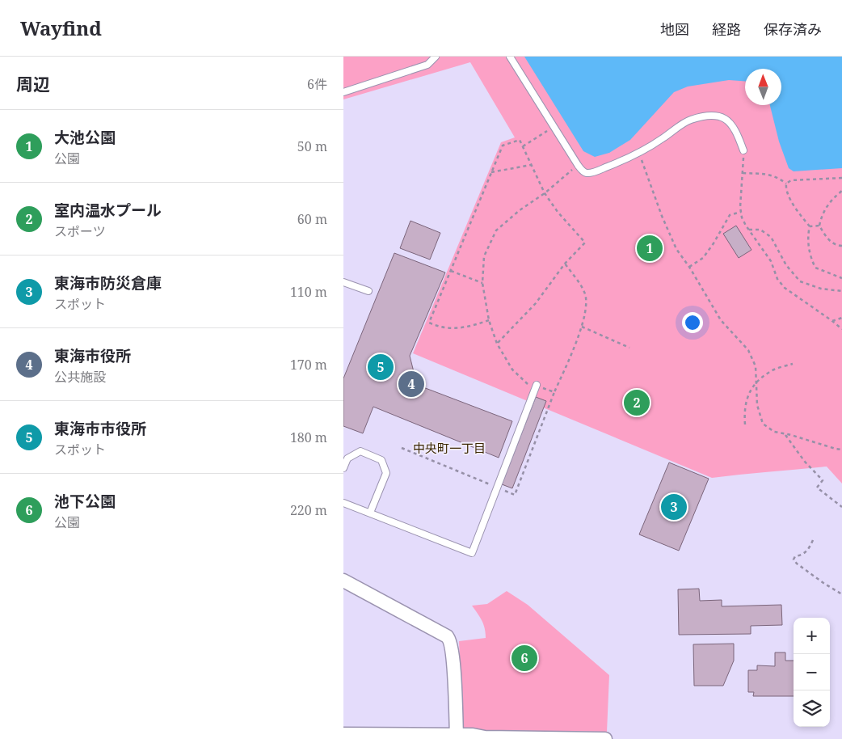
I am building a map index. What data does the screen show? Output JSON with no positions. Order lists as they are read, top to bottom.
{
  "districts": ["中央町一丁目"],
  "north": "top",
  "page": {
    "header": "Wayfind",
    "nav": ["地図", "経路", "保存済み"],
    "heading": ["周辺", "6件"],
    "list": [
      {
        "mark": "1",
        "name": "大池公園",
        "note": "公園",
        "value": "50 m"
      },
      {
        "mark": "2",
        "name": "室内温水プール",
        "note": "スポーツ",
        "value": "60 m"
      },
      {
        "mark": "3",
        "name": "東海市防災倉庫",
        "note": "スポット",
        "value": "110 m"
      },
      {
        "mark": "4",
        "name": "東海市役所",
        "note": "公共施設",
        "value": "170 m"
      },
      {
        "mark": "5",
        "name": "東海市市役所",
        "note": "スポット",
        "value": "180 m"
      },
      {
        "mark": "6",
        "name": "池下公園",
        "note": "公園",
        "value": "220 m"
      }
    ],
    "pins": [
      "1",
      "5",
      "4",
      "2",
      "3",
      "6"
    ],
    "map_buttons": ["+", "−"]
  }
}
